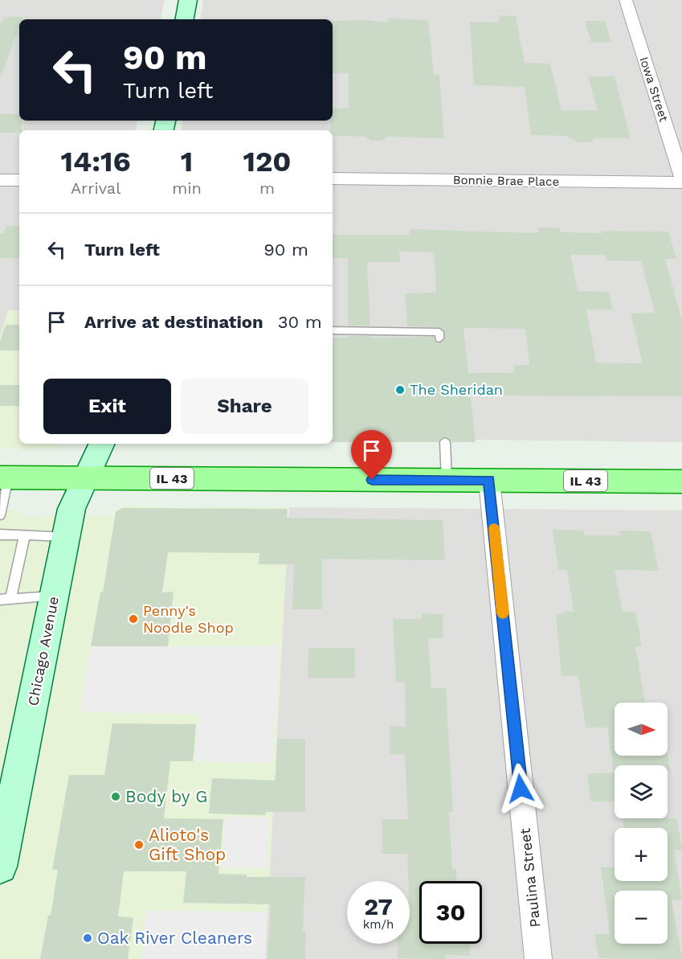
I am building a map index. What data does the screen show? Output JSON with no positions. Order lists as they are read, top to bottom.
{
  "streets": {
    "main road": ["IL 43", "Chicago Avenue"],
    "street": ["Iowa Street", "Bonnie Brae Place", "Paulina Street"]
  },
  "crossings": [
    ["IL 43", "Chicago Avenue"],
    ["IL 43", "Paulina Street"]
  ],
  "places": [
    "The Sheridan",
    "Penny's Noodle Shop",
    "Body by G",
    "Alioto's Gift Shop",
    "Oak River Cleaners"
  ],
  "north": "right",
  "page": {
    "turn": ["90 m", "Turn left"],
    "eta": [
      "14:16",
      "Arrival",
      "1",
      "min",
      "120",
      "m"
    ],
    "list": [
      {
        "name": "Turn left",
        "value": "90 m"
      },
      {
        "name": "Arrive at destination",
        "value": "30 m"
      }
    ],
    "buttons": ["Exit", "Share"],
    "map_buttons": ["+", "−"],
    "speed": "27 km/h",
    "limit": "30"
  }
}
